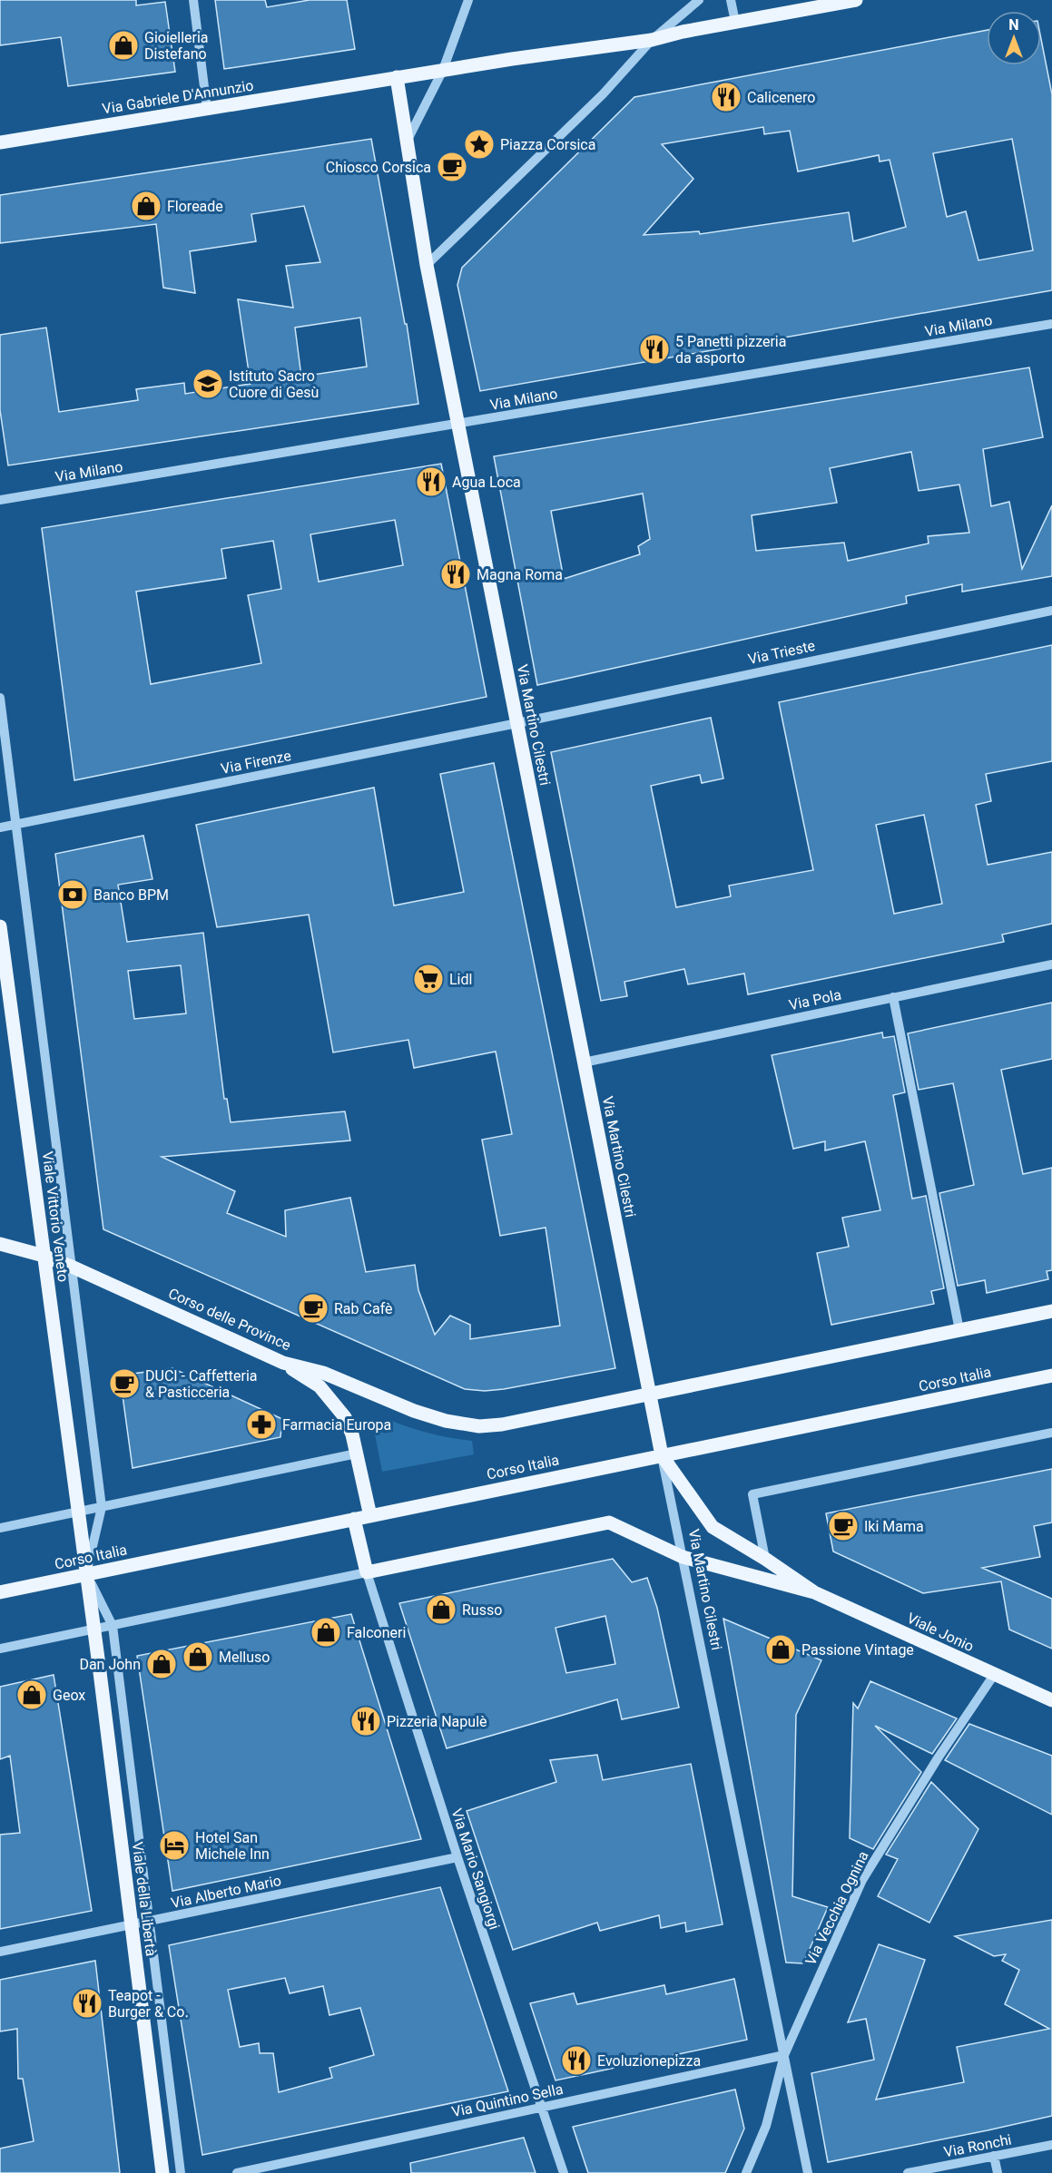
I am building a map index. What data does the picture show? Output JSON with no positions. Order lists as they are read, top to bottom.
{
  "streets": {
    "main road": [
      "Via Gabriele D'Annunzio",
      "Via Martino Cilestri",
      "Viale Vittorio Veneto",
      "Corso delle Province",
      "Corso Italia",
      "Viale Jonio",
      "Viale della Libertà"
    ],
    "street": [
      "Via Milano",
      "Via Trieste",
      "Via Firenze",
      "Via Pola",
      "Via Mario Sangiorgi",
      "Via Alberto Mario",
      "Via Vecchia Ognina",
      "Via Quintino Sella",
      "Via Ronchi"
    ]
  },
  "crossings": [
    ["Via Gabriele D'Annunzio", "Via Martino Cilestri"],
    ["Via Milano", "Via Martino Cilestri"],
    ["Via Trieste", "Via Martino Cilestri"],
    ["Via Trieste", "Via Firenze"],
    ["Via Martino Cilestri", "Via Firenze"],
    ["Via Martino Cilestri", "Via Pola"],
    ["Via Martino Cilestri", "Corso delle Province"],
    ["Via Martino Cilestri", "Corso Italia"],
    ["Via Martino Cilestri", "Via Vecchia Ognina"],
    ["Via Martino Cilestri", "Via Quintino Sella"],
    ["Viale Vittorio Veneto", "Corso delle Province"],
    ["Viale Vittorio Veneto", "Corso Italia"],
    ["Viale Vittorio Veneto", "Viale della Libertà"],
    ["Corso Italia", "Viale della Libertà"],
    ["Viale Jonio", "Via Vecchia Ognina"],
    ["Via Mario Sangiorgi", "Via Alberto Mario"],
    ["Via Mario Sangiorgi", "Via Quintino Sella"],
    ["Via Alberto Mario", "Viale della Libertà"],
    ["Via Vecchia Ognina", "Via Quintino Sella"]
  ],
  "places": {
    "shop": [
      "Gioielleria Distefano",
      "Floreade",
      "Russo",
      "Falconeri",
      "Passione Vintage",
      "Melluso",
      "Dan John",
      "Geox"
    ],
    "restaurant": [
      "Calicenero",
      "5 Panetti pizzeria da asporto",
      "Agua Loca",
      "Magna Roma",
      "Pizzeria Napulè",
      "Teapot - Burger & Co.",
      "Evoluzionepizza"
    ],
    "place": ["Piazza Corsica"],
    "cafe": [
      "Chiosco Corsica",
      "Rab Cafè",
      "DUCI - Caffetteria & Pasticceria",
      "Iki Mama"
    ],
    "school or university": ["Istituto Sacro Cuore di Gesù"],
    "bank": ["Banco BPM"],
    "supermarket": ["Lidl"],
    "pharmacy": ["Farmacia Europa"],
    "hotel": ["Hotel San Michele Inn"]
  },
  "north": "top"
}
